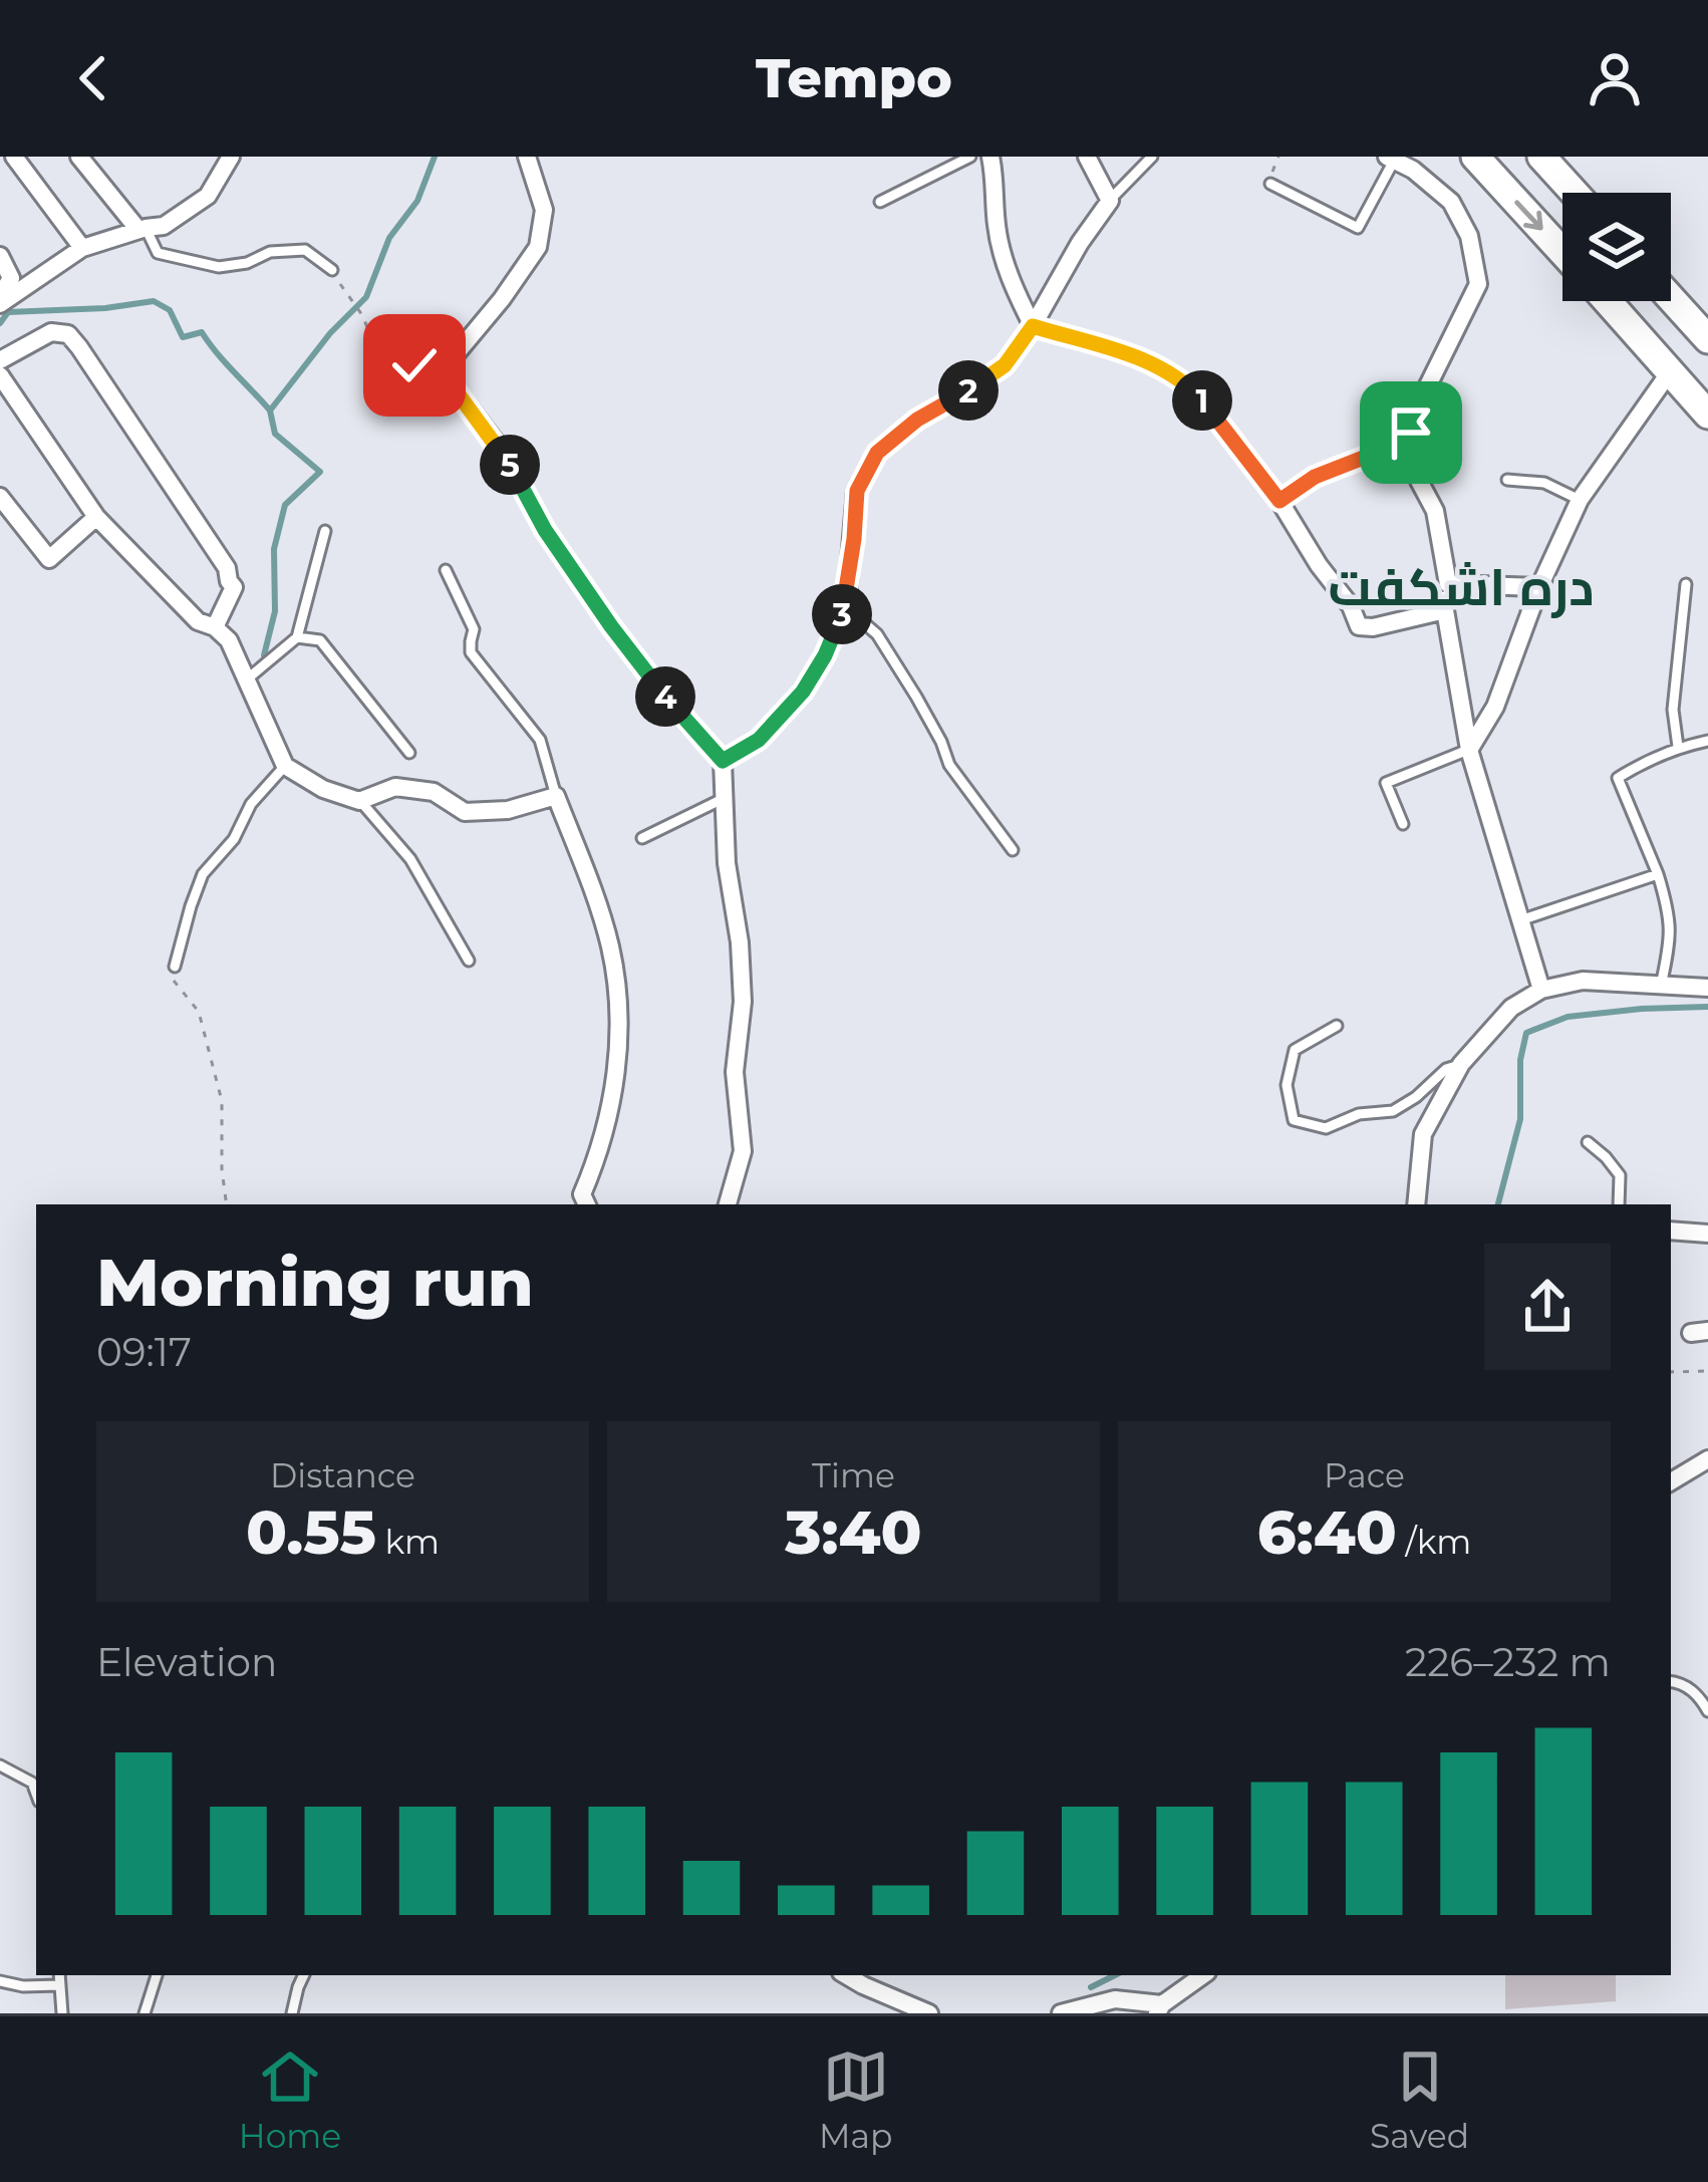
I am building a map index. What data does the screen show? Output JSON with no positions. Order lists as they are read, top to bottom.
{
  "districts": ["دره اشکفت"],
  "page": {
    "header": "Tempo",
    "pins": [
      "2",
      "1",
      "5",
      "3",
      "4"
    ],
    "heading": ["Morning run", "09:17"],
    "stats": [
      ["Distance", "0.55 km"],
      ["Time", "3:40"],
      ["Pace", "6:40 /km"]
    ],
    "chart": ["Elevation", "226–232 m"],
    "tabs": ["Home", "Map", "Saved"]
  }
}
